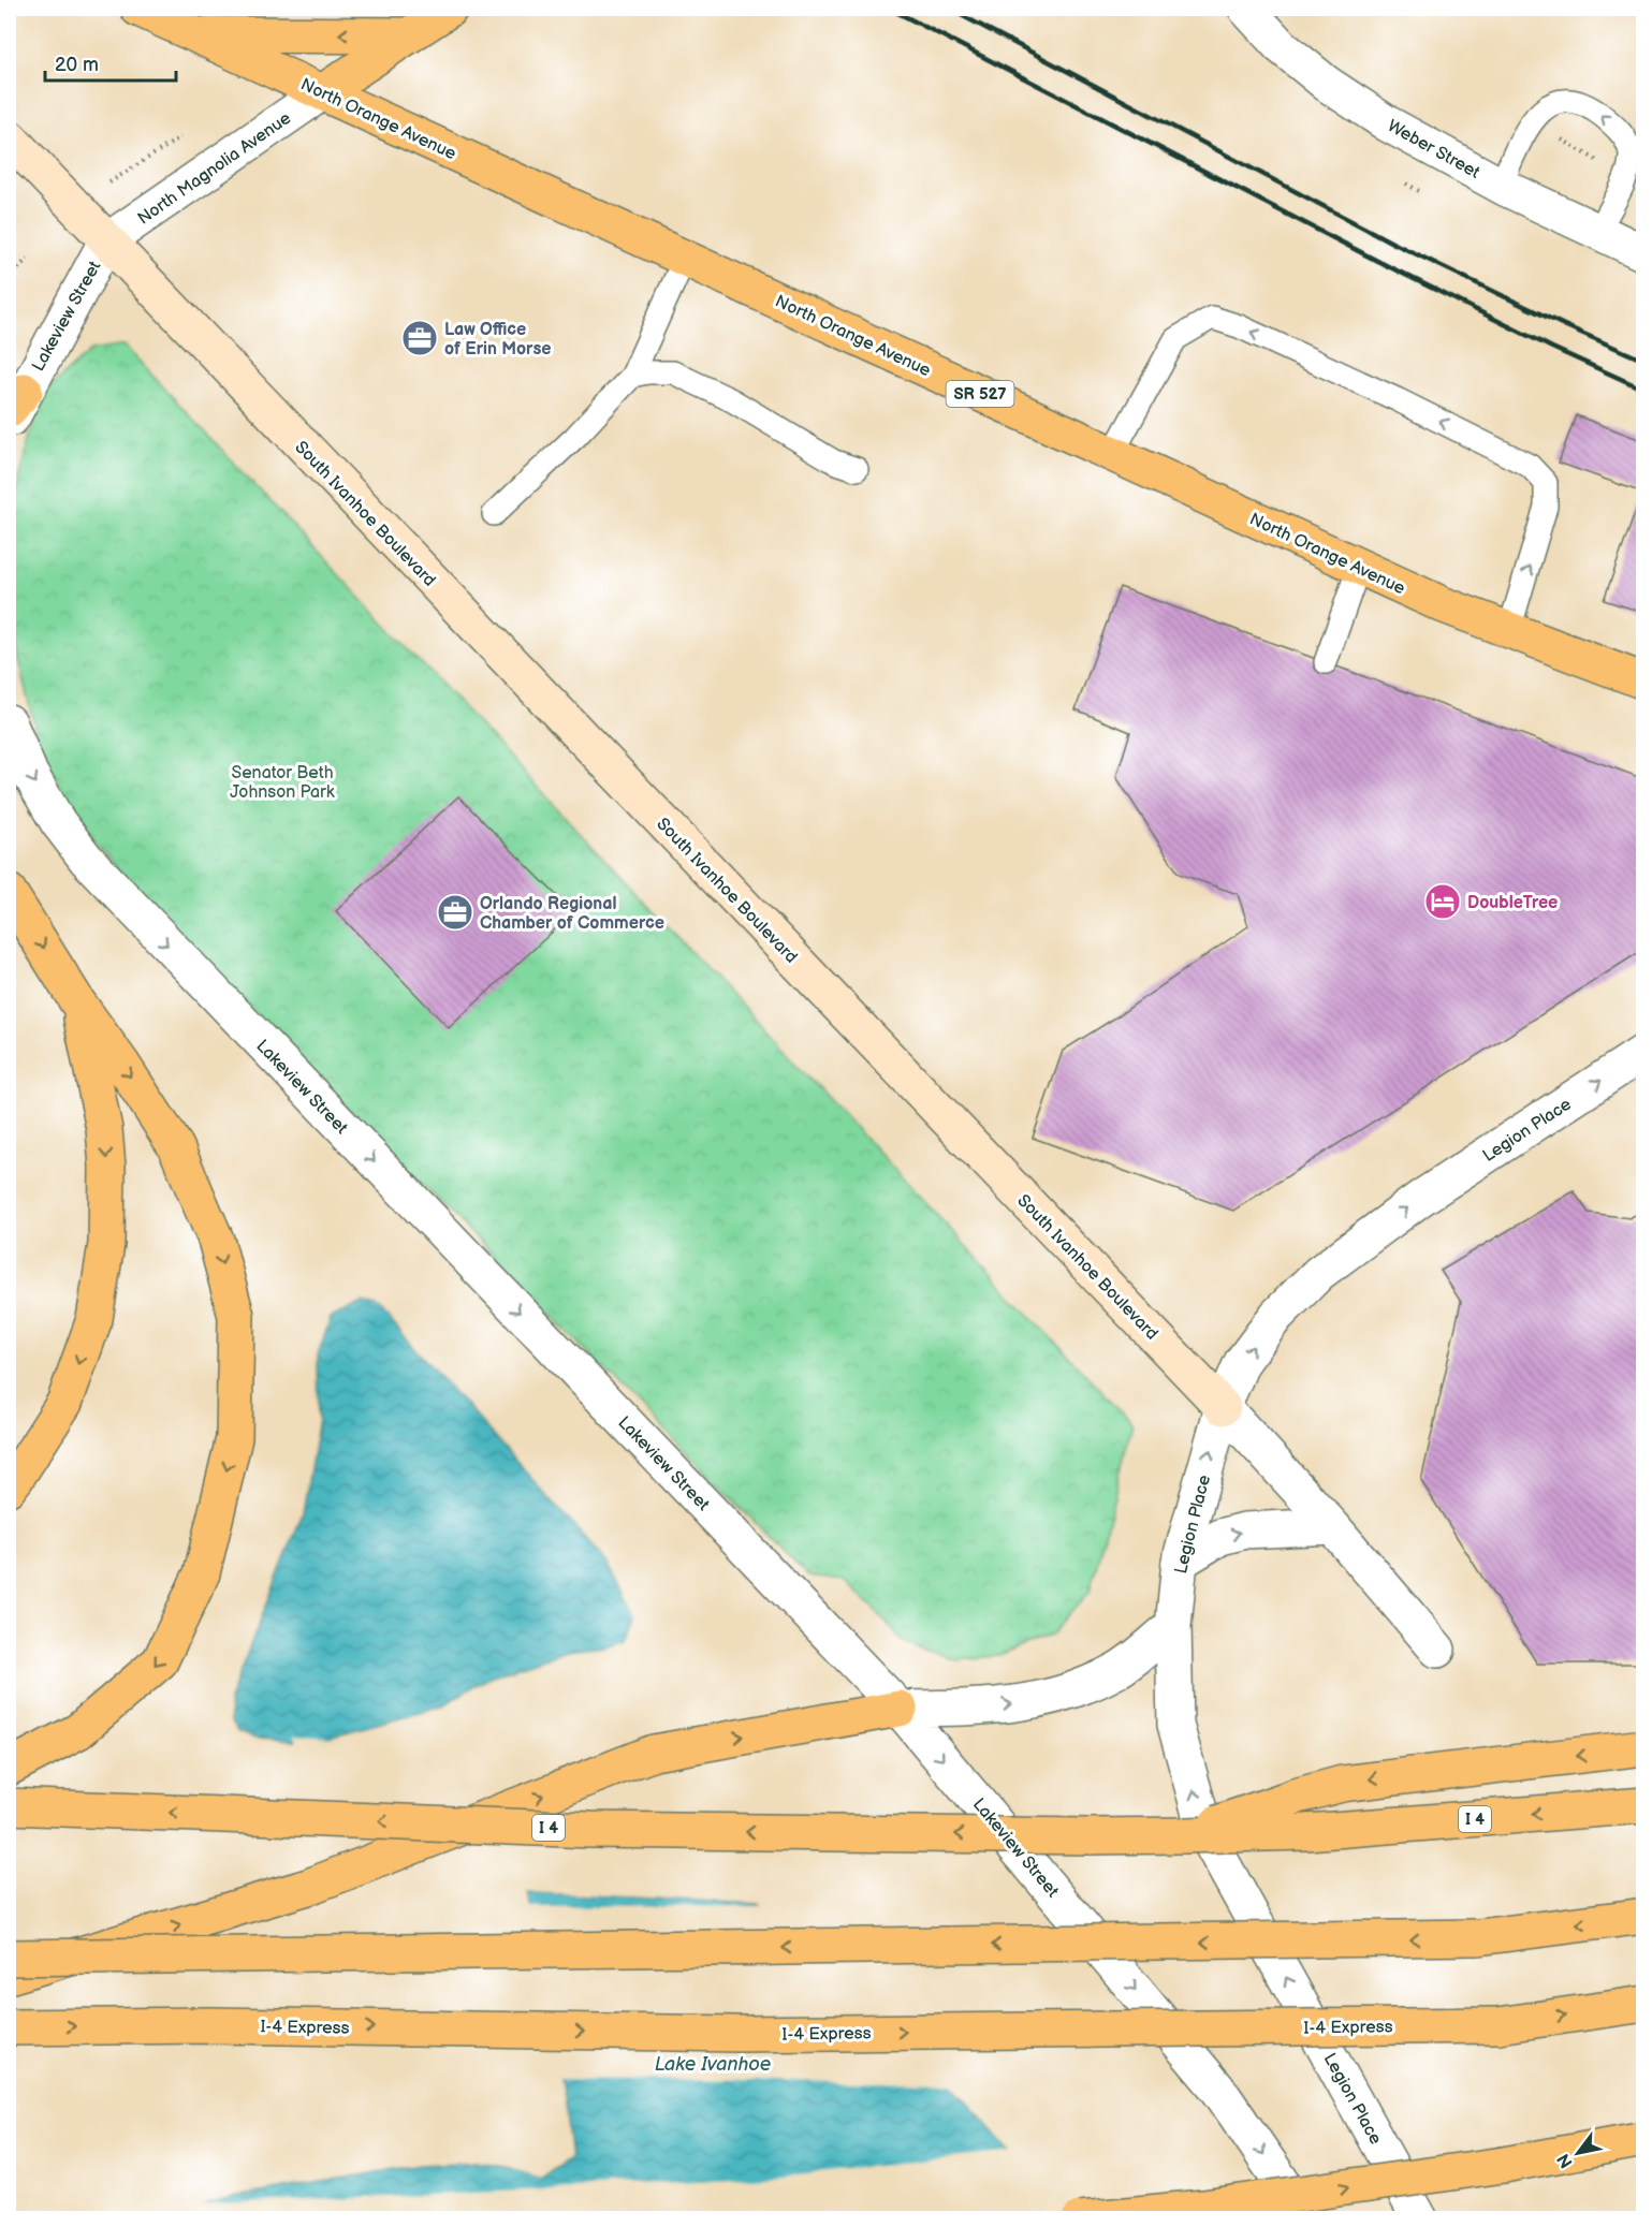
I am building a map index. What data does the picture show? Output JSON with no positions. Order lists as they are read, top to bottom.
{
  "streets": {
    "main road": [
      "North Orange Avenue",
      "North Magnolia Avenue",
      "SR 527",
      "South Ivanhoe Boulevard",
      "I 4",
      "I-4 Express"
    ],
    "street": ["Weber Street", "Lakeview Street", "Legion Place"]
  },
  "crossings": [
    ["North Orange Avenue", "North Magnolia Avenue"],
    ["North Orange Avenue", "SR 527"],
    ["North Magnolia Avenue", "Lakeview Street"],
    ["North Magnolia Avenue", "SR 527"],
    ["North Magnolia Avenue", "South Ivanhoe Boulevard"],
    ["Lakeview Street", "South Ivanhoe Boulevard"],
    ["South Ivanhoe Boulevard", "Legion Place"]
  ],
  "one_way": ["Lakeview Street", "Legion Place"],
  "water": ["Lake Ivanhoe"],
  "parks": ["Senator Beth Johnson Park"],
  "places": {
    "office": ["Law Office of Erin Morse", "Orlando Regional Chamber of Commerce"],
    "hotel": ["DoubleTree"]
  },
  "scale_bar": "20 m",
  "north": "bottom left"
}
